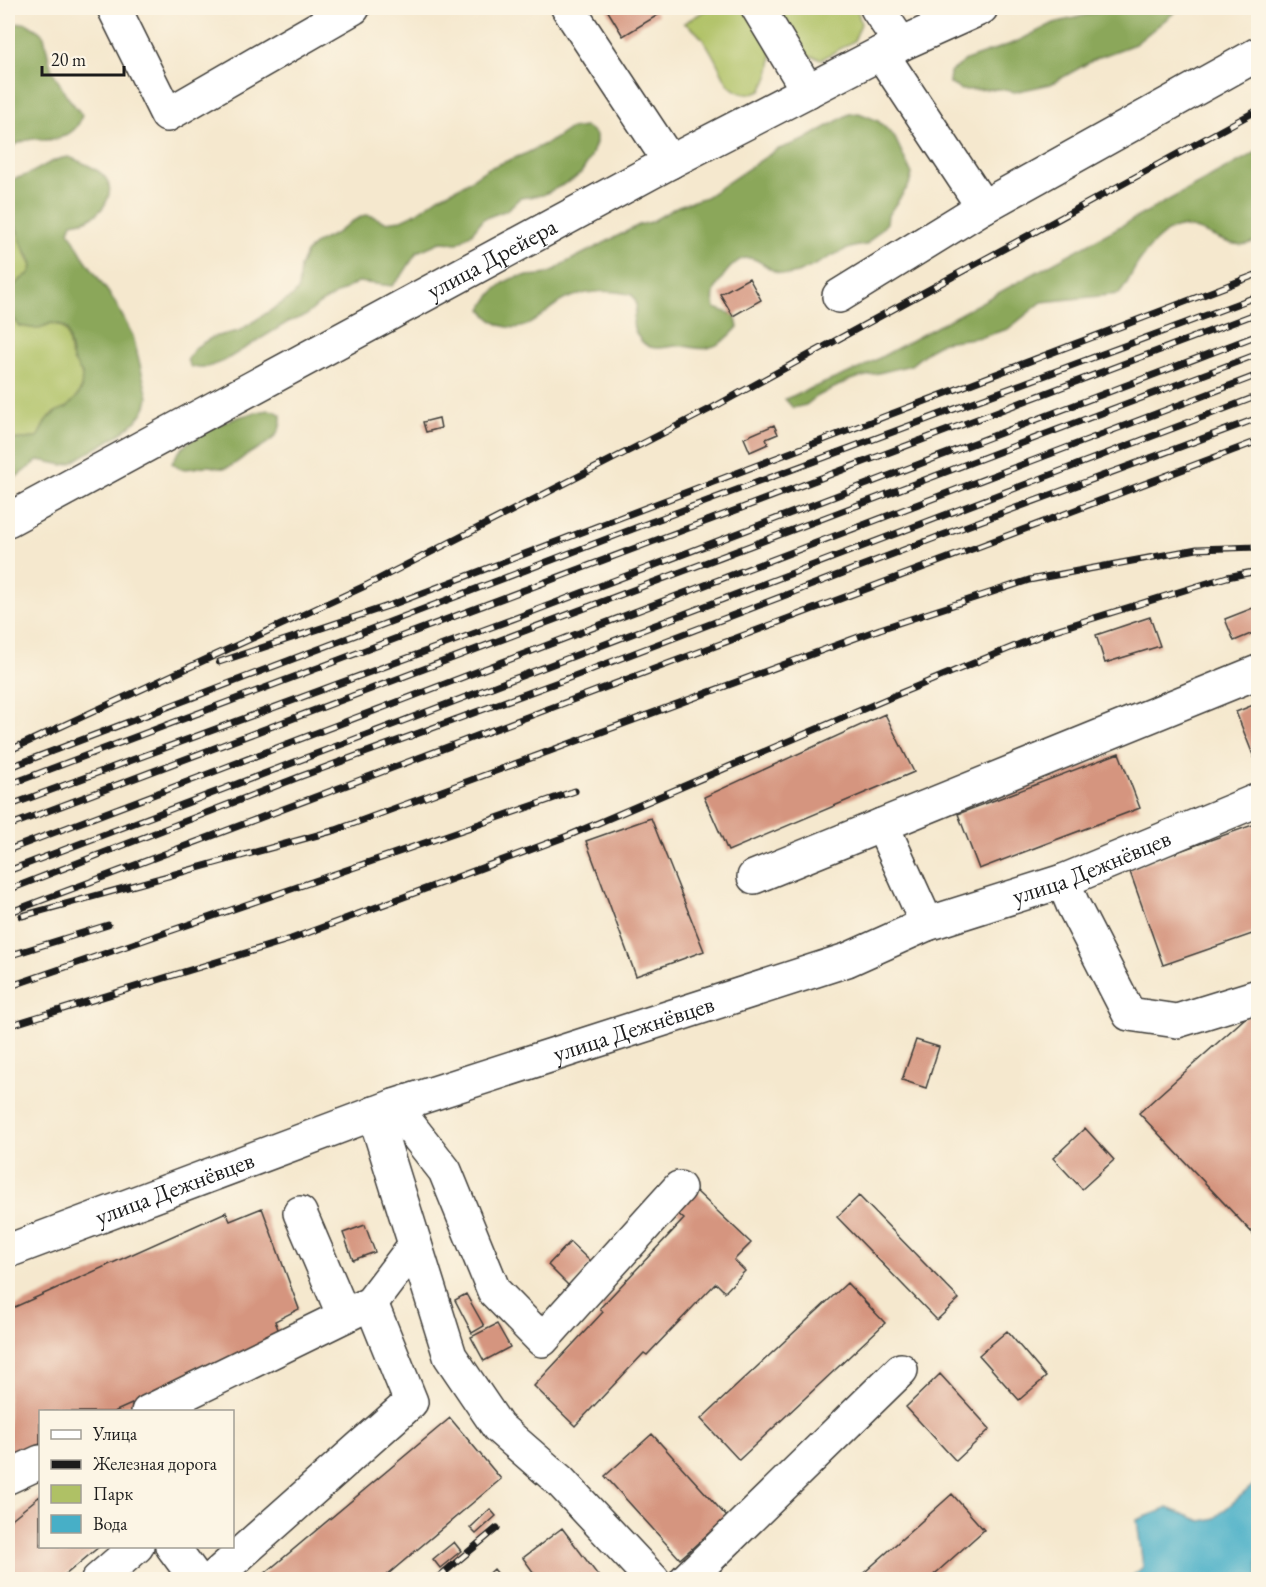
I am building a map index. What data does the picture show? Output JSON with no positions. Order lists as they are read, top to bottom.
{
  "streets": {
    "street": ["улица Дрейера", "улица Дежнёвцев"]
  },
  "legend": [
    "Улица",
    "Железная дорога",
    "Парк",
    "Вода"
  ],
  "scale_bar": "20 m"
}
